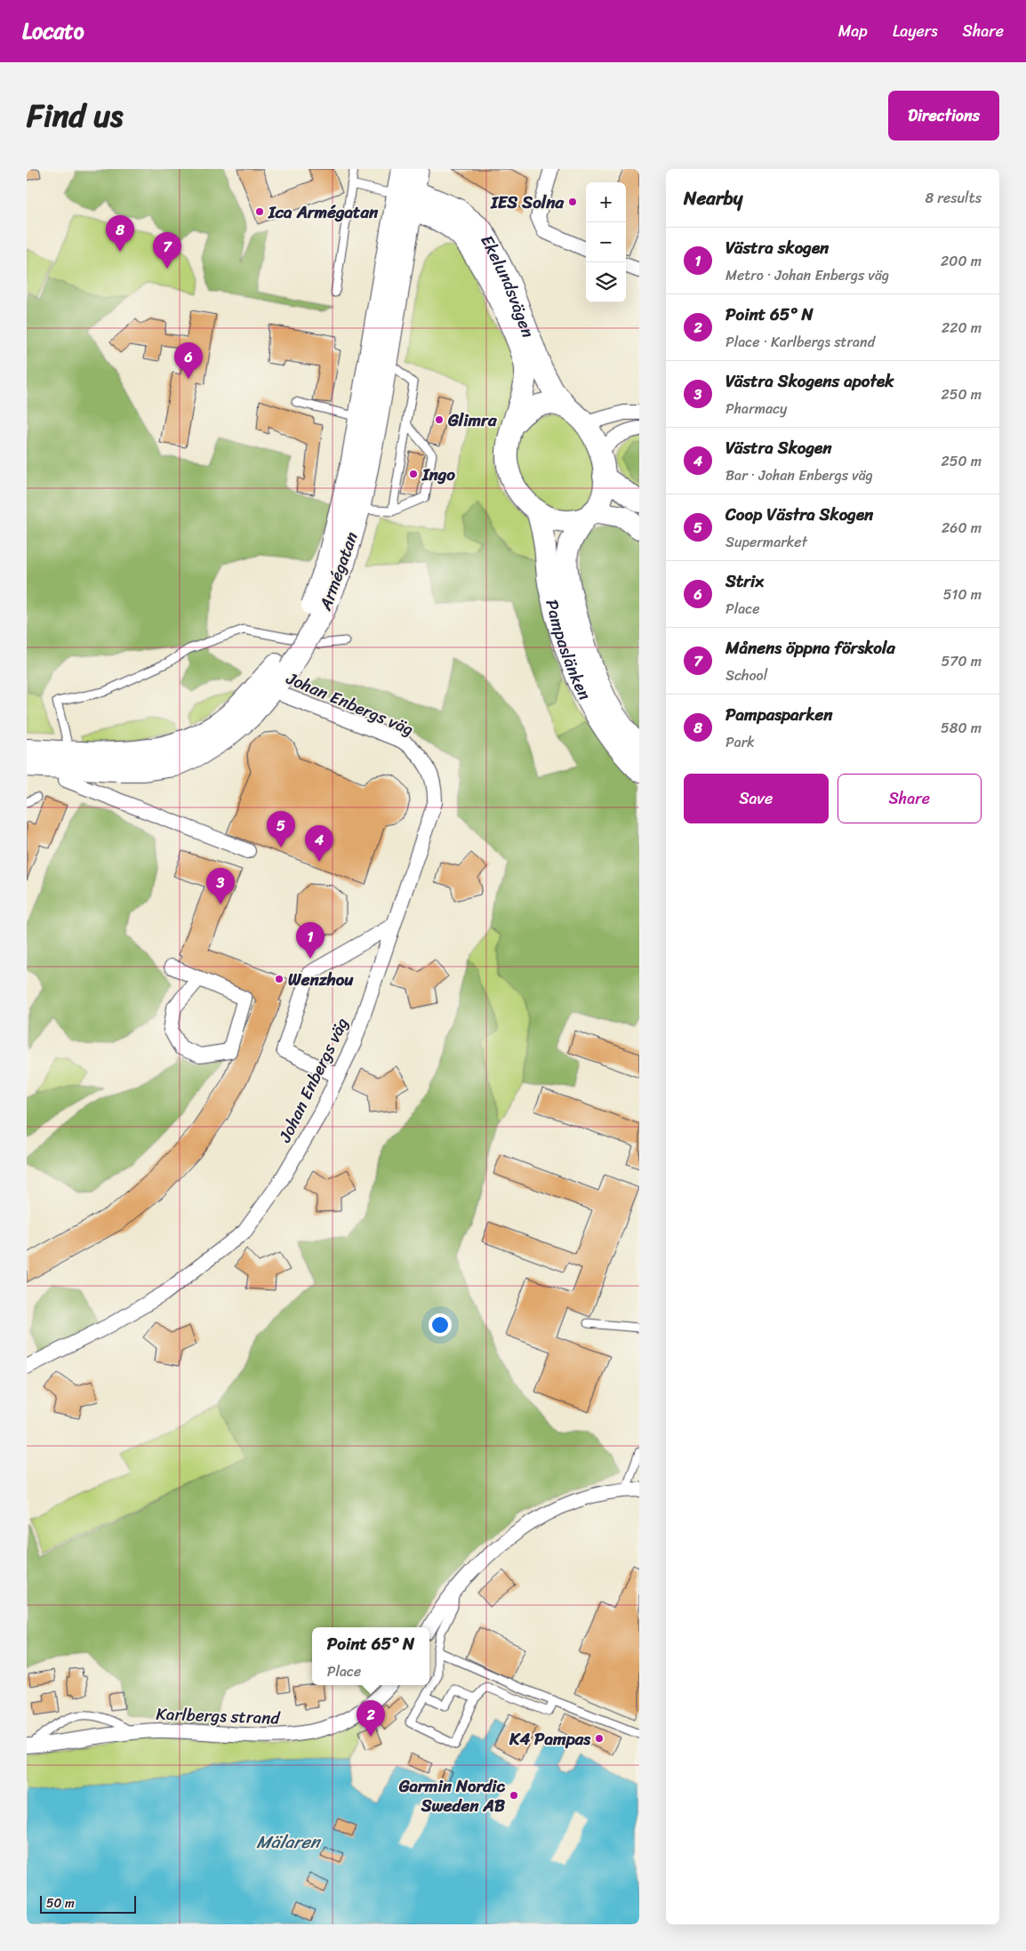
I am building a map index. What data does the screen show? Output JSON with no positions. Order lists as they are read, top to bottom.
{
  "streets": {
    "street": [
      "Ekelundsvägen",
      "Armégatan",
      "Pampaslänken",
      "Johan Enbergs väg",
      "Karlbergs strand"
    ]
  },
  "crossings": [
    ["Ekelundsvägen", "Armégatan"],
    ["Ekelundsvägen", "Pampaslänken"],
    ["Armégatan", "Johan Enbergs väg"]
  ],
  "water": ["Mälaren"],
  "places": [
    "IES Solna",
    "Ica Armégatan",
    "Glimra",
    "Ingo",
    "Wenzhou",
    "K4 Pampas",
    "Garmin Nordic Sweden AB"
  ],
  "scale_bar": "50 m",
  "page": {
    "header": "Locato",
    "nav": ["Map", "Layers", "Share"],
    "title": "Find us",
    "buttons": [
      "Directions",
      ["Save", "Share"]
    ],
    "heading": ["Nearby", "8 results"],
    "map_buttons": ["+", "−"],
    "pins": [
      "8",
      "7",
      "6",
      "5",
      "4",
      "3",
      "1",
      "2"
    ],
    "list": [
      {
        "mark": "1",
        "name": "Västra skogen",
        "note": "Metro · Johan Enbergs väg",
        "value": "200 m"
      },
      {
        "mark": "2",
        "name": "Point 65° N",
        "note": "Place · Karlbergs strand",
        "value": "220 m"
      },
      {
        "mark": "3",
        "name": "Västra Skogens apotek",
        "note": "Pharmacy",
        "value": "250 m"
      },
      {
        "mark": "4",
        "name": "Västra Skogen",
        "note": "Bar · Johan Enbergs väg",
        "value": "250 m"
      },
      {
        "mark": "5",
        "name": "Coop Västra Skogen",
        "note": "Supermarket",
        "value": "260 m"
      },
      {
        "mark": "6",
        "name": "Strix",
        "note": "Place",
        "value": "510 m"
      },
      {
        "mark": "7",
        "name": "Månens öppna förskola",
        "note": "School",
        "value": "570 m"
      },
      {
        "mark": "8",
        "name": "Pampasparken",
        "note": "Park",
        "value": "580 m"
      }
    ],
    "popup": ["Point 65° N", "Place"],
    "scale": "50 m"
  }
}
